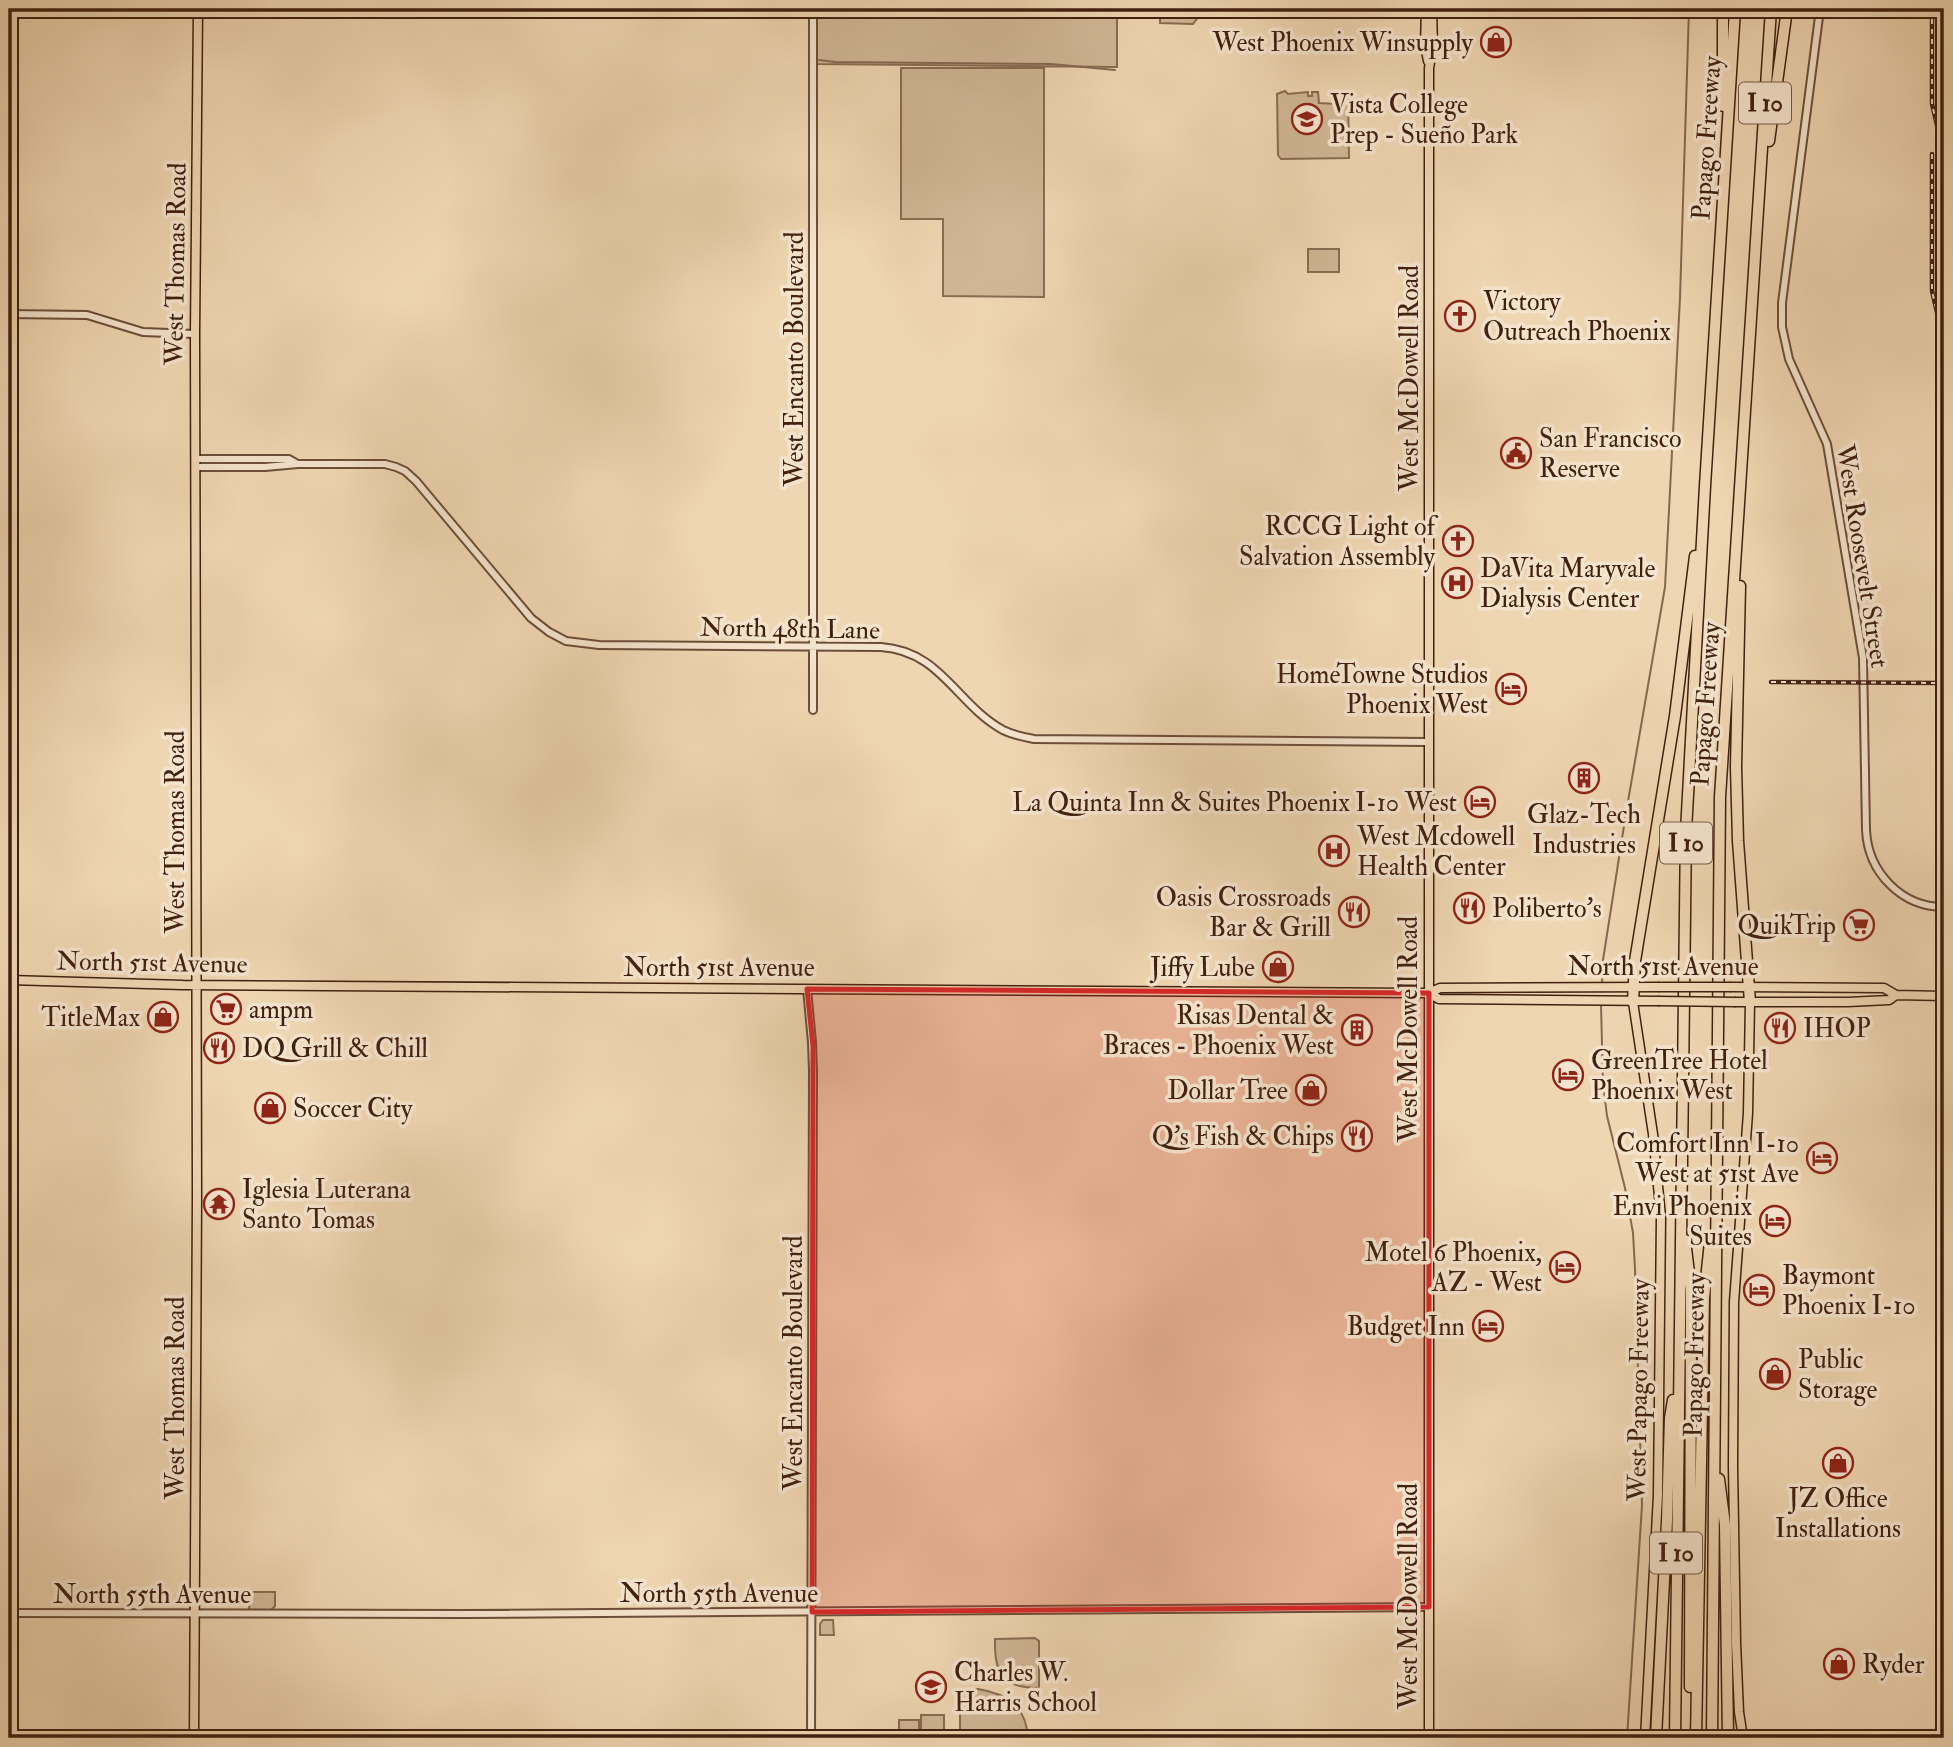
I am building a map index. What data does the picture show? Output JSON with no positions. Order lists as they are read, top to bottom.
{
  "streets": {
    "highway": ["I 10", "Papago Freeway"],
    "main road": [
      "West Thomas Road",
      "West McDowell Road",
      "North 51st Avenue",
      "West Papago Freeway"
    ],
    "street": [
      "West Encanto Boulevard",
      "West Roosevelt Street",
      "North 48th Lane",
      "North 55th Avenue"
    ]
  },
  "crossings": [
    ["West Thomas Road", "North 51st Avenue"],
    ["West Thomas Road", "North 55th Avenue"],
    ["West Encanto Boulevard", "North 48th Lane"],
    ["West Encanto Boulevard", "North 51st Avenue"],
    ["West Encanto Boulevard", "North 55th Avenue"],
    ["West McDowell Road", "North 48th Lane"],
    ["West McDowell Road", "North 51st Avenue"],
    ["West McDowell Road", "North 55th Avenue"],
    ["North 51st Avenue", "West Papago Freeway"]
  ],
  "places": {
    "shop": [
      "West Phoenix Winsupply",
      "Jiffy Lube",
      "TitleMax",
      "Dollar Tree",
      "Soccer City",
      "Public Storage",
      "JZ Office Installations",
      "Ryder"
    ],
    "school or university": ["Vista College Prep - Sueño Park", "Charles W. Harris School"],
    "church": ["Victory Outreach Phoenix", "RCCG Light of Salvation Assembly"],
    "public building": ["San Francisco Reserve"],
    "hospital": ["DaVita Maryvale Dialysis Center", "West Mcdowell Health Center"],
    "hotel": [
      "HomeTowne Studios Phoenix West",
      "La Quinta Inn & Suites Phoenix I-10 West",
      "GreenTree Hotel Phoenix West",
      "Comfort Inn I-10 West at 51st Ave",
      "Envi Phoenix Suites",
      "Motel 6 Phoenix, AZ - West",
      "Baymont Phoenix I-10",
      "Budget Inn"
    ],
    "building": ["Glaz-Tech Industries", "Risas Dental & Braces - Phoenix West"],
    "restaurant": [
      "Poliberto's",
      "Oasis Crossroads Bar & Grill",
      "IHOP",
      "DQ Grill & Chill",
      "Q's Fish & Chips"
    ],
    "supermarket": ["QuikTrip", "ampm"],
    "temple": ["Iglesia Luterana Santo Tomas"]
  }
}
